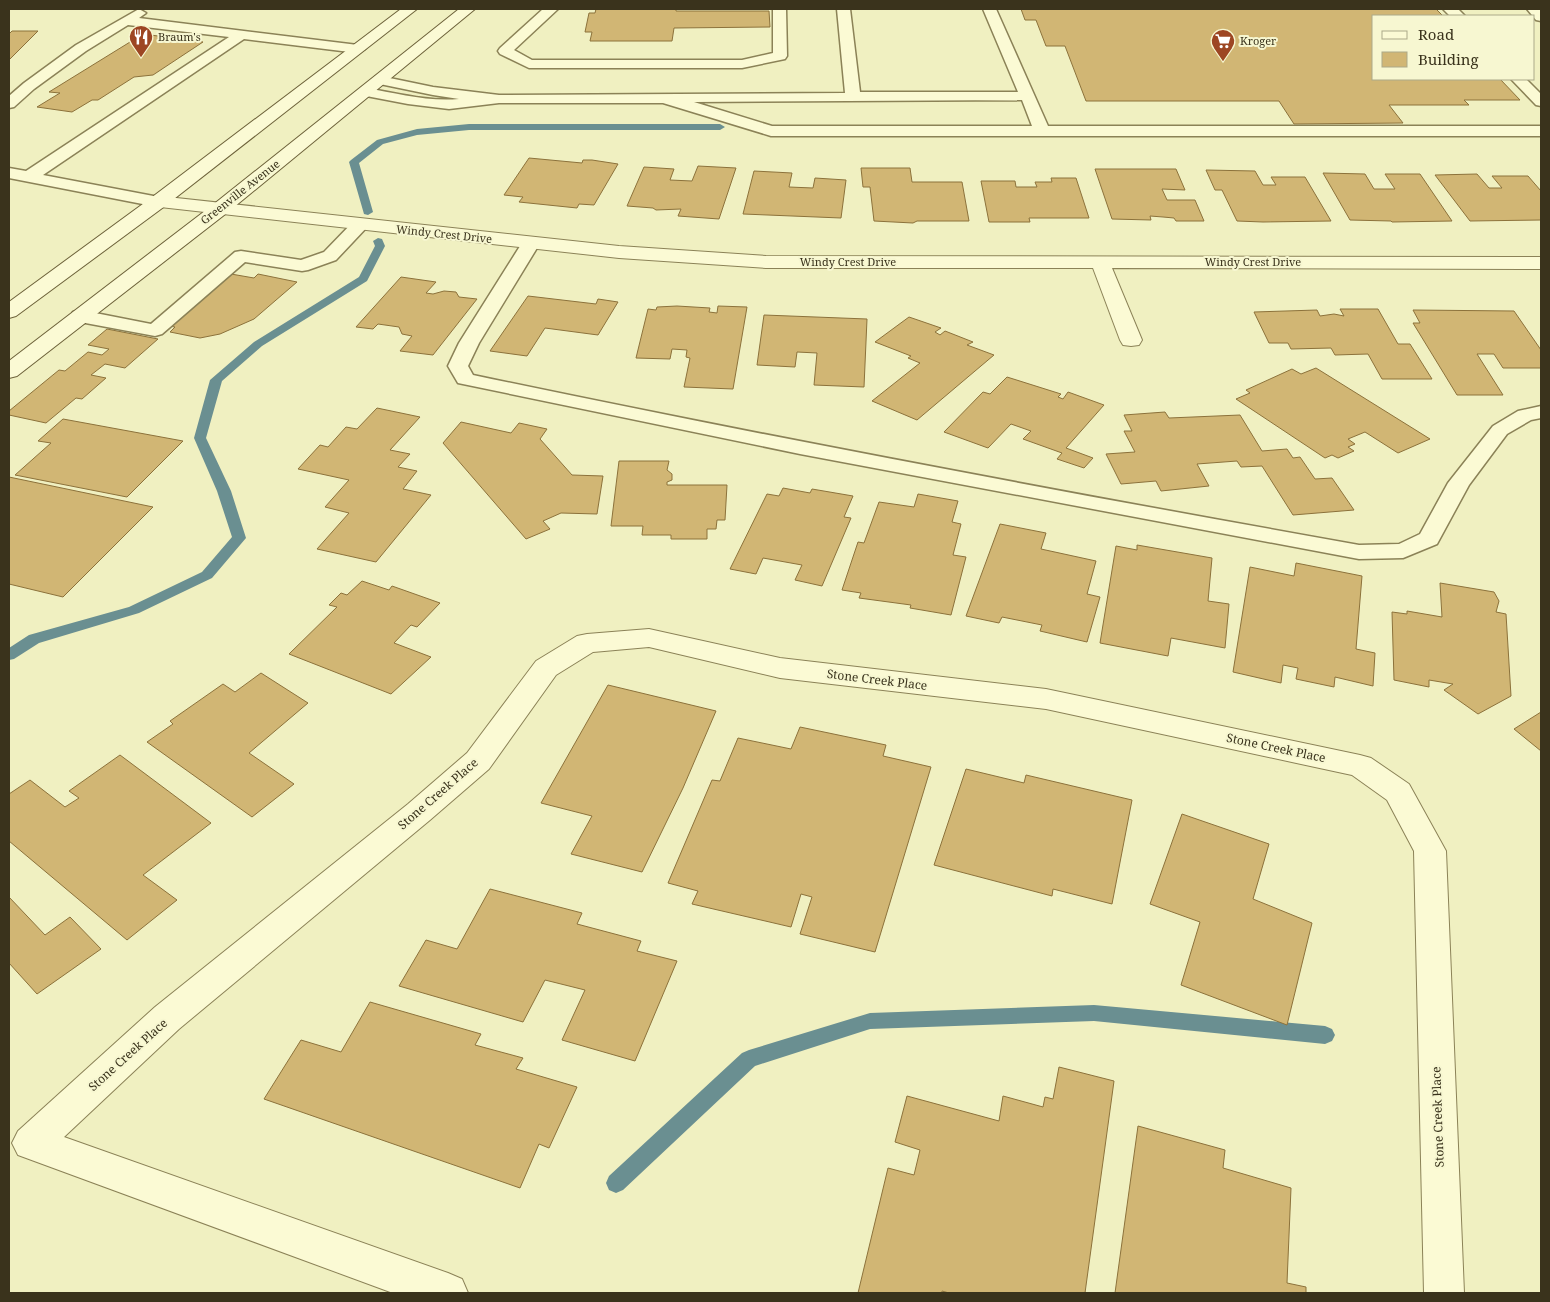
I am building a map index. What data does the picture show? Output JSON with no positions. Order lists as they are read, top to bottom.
{
  "streets": {
    "street": ["Greenville Avenue", "Windy Crest Drive", "Stone Creek Place"]
  },
  "crossings": [
    ["Greenville Avenue", "Windy Crest Drive"]
  ],
  "places": {
    "restaurant": ["Braum's"],
    "supermarket": ["Kroger"]
  },
  "legend": ["Road", "Building"]
}
